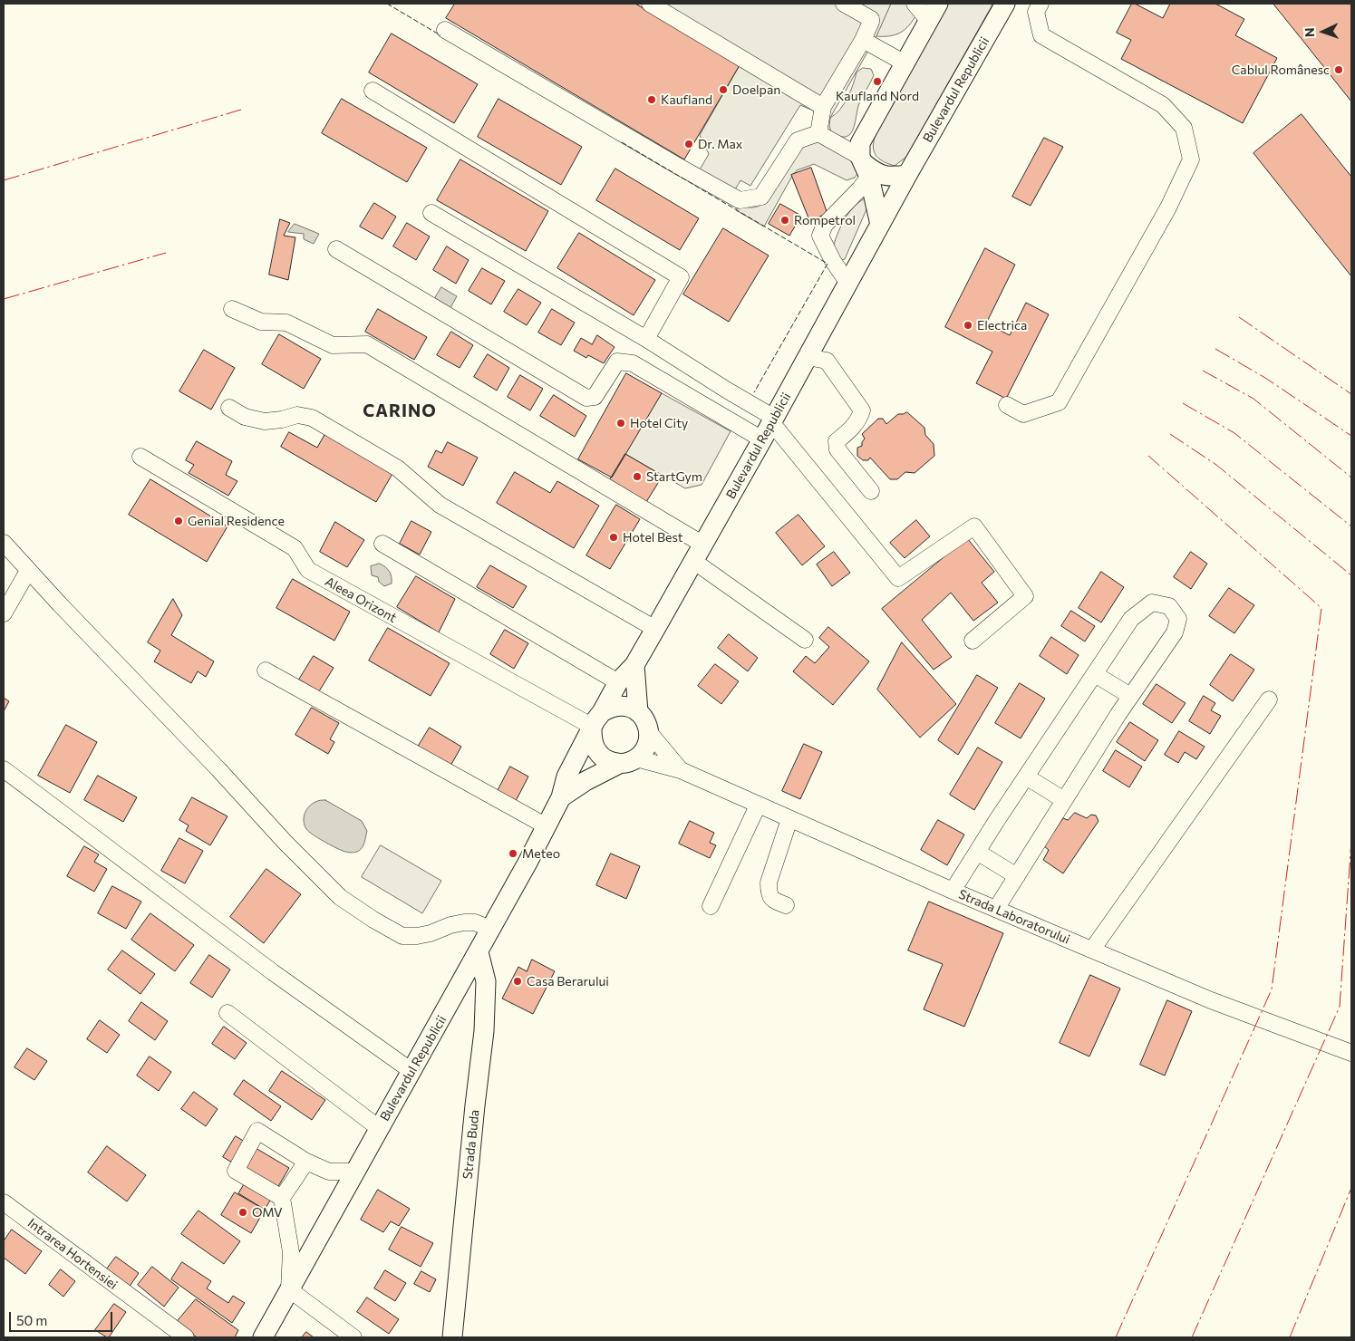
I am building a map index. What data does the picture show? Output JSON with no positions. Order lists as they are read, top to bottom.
{
  "streets": {
    "main road": ["Bulevardul Republicii", "Strada Buda"],
    "street": ["Aleea Orizont", "Strada Laboratorului", "Intrarea Hortensiei"]
  },
  "crossings": [
    ["Bulevardul Republicii", "Aleea Orizont"],
    ["Bulevardul Republicii", "Strada Laboratorului"],
    ["Bulevardul Republicii", "Strada Buda"],
    ["Aleea Orizont", "Strada Laboratorului"]
  ],
  "districts": ["CARINO"],
  "places": [
    "Cablul Românesc",
    "Kaufland Nord",
    "Doelpan",
    "Kaufland",
    "Dr. Max",
    "Rompetrol",
    "Electrica",
    "Hotel City",
    "StartGym",
    "Genial Residence",
    "Hotel Best",
    "Meteo",
    "Casa Berarului",
    "OMV"
  ],
  "scale_bar": "50 m",
  "north": "left"
}
